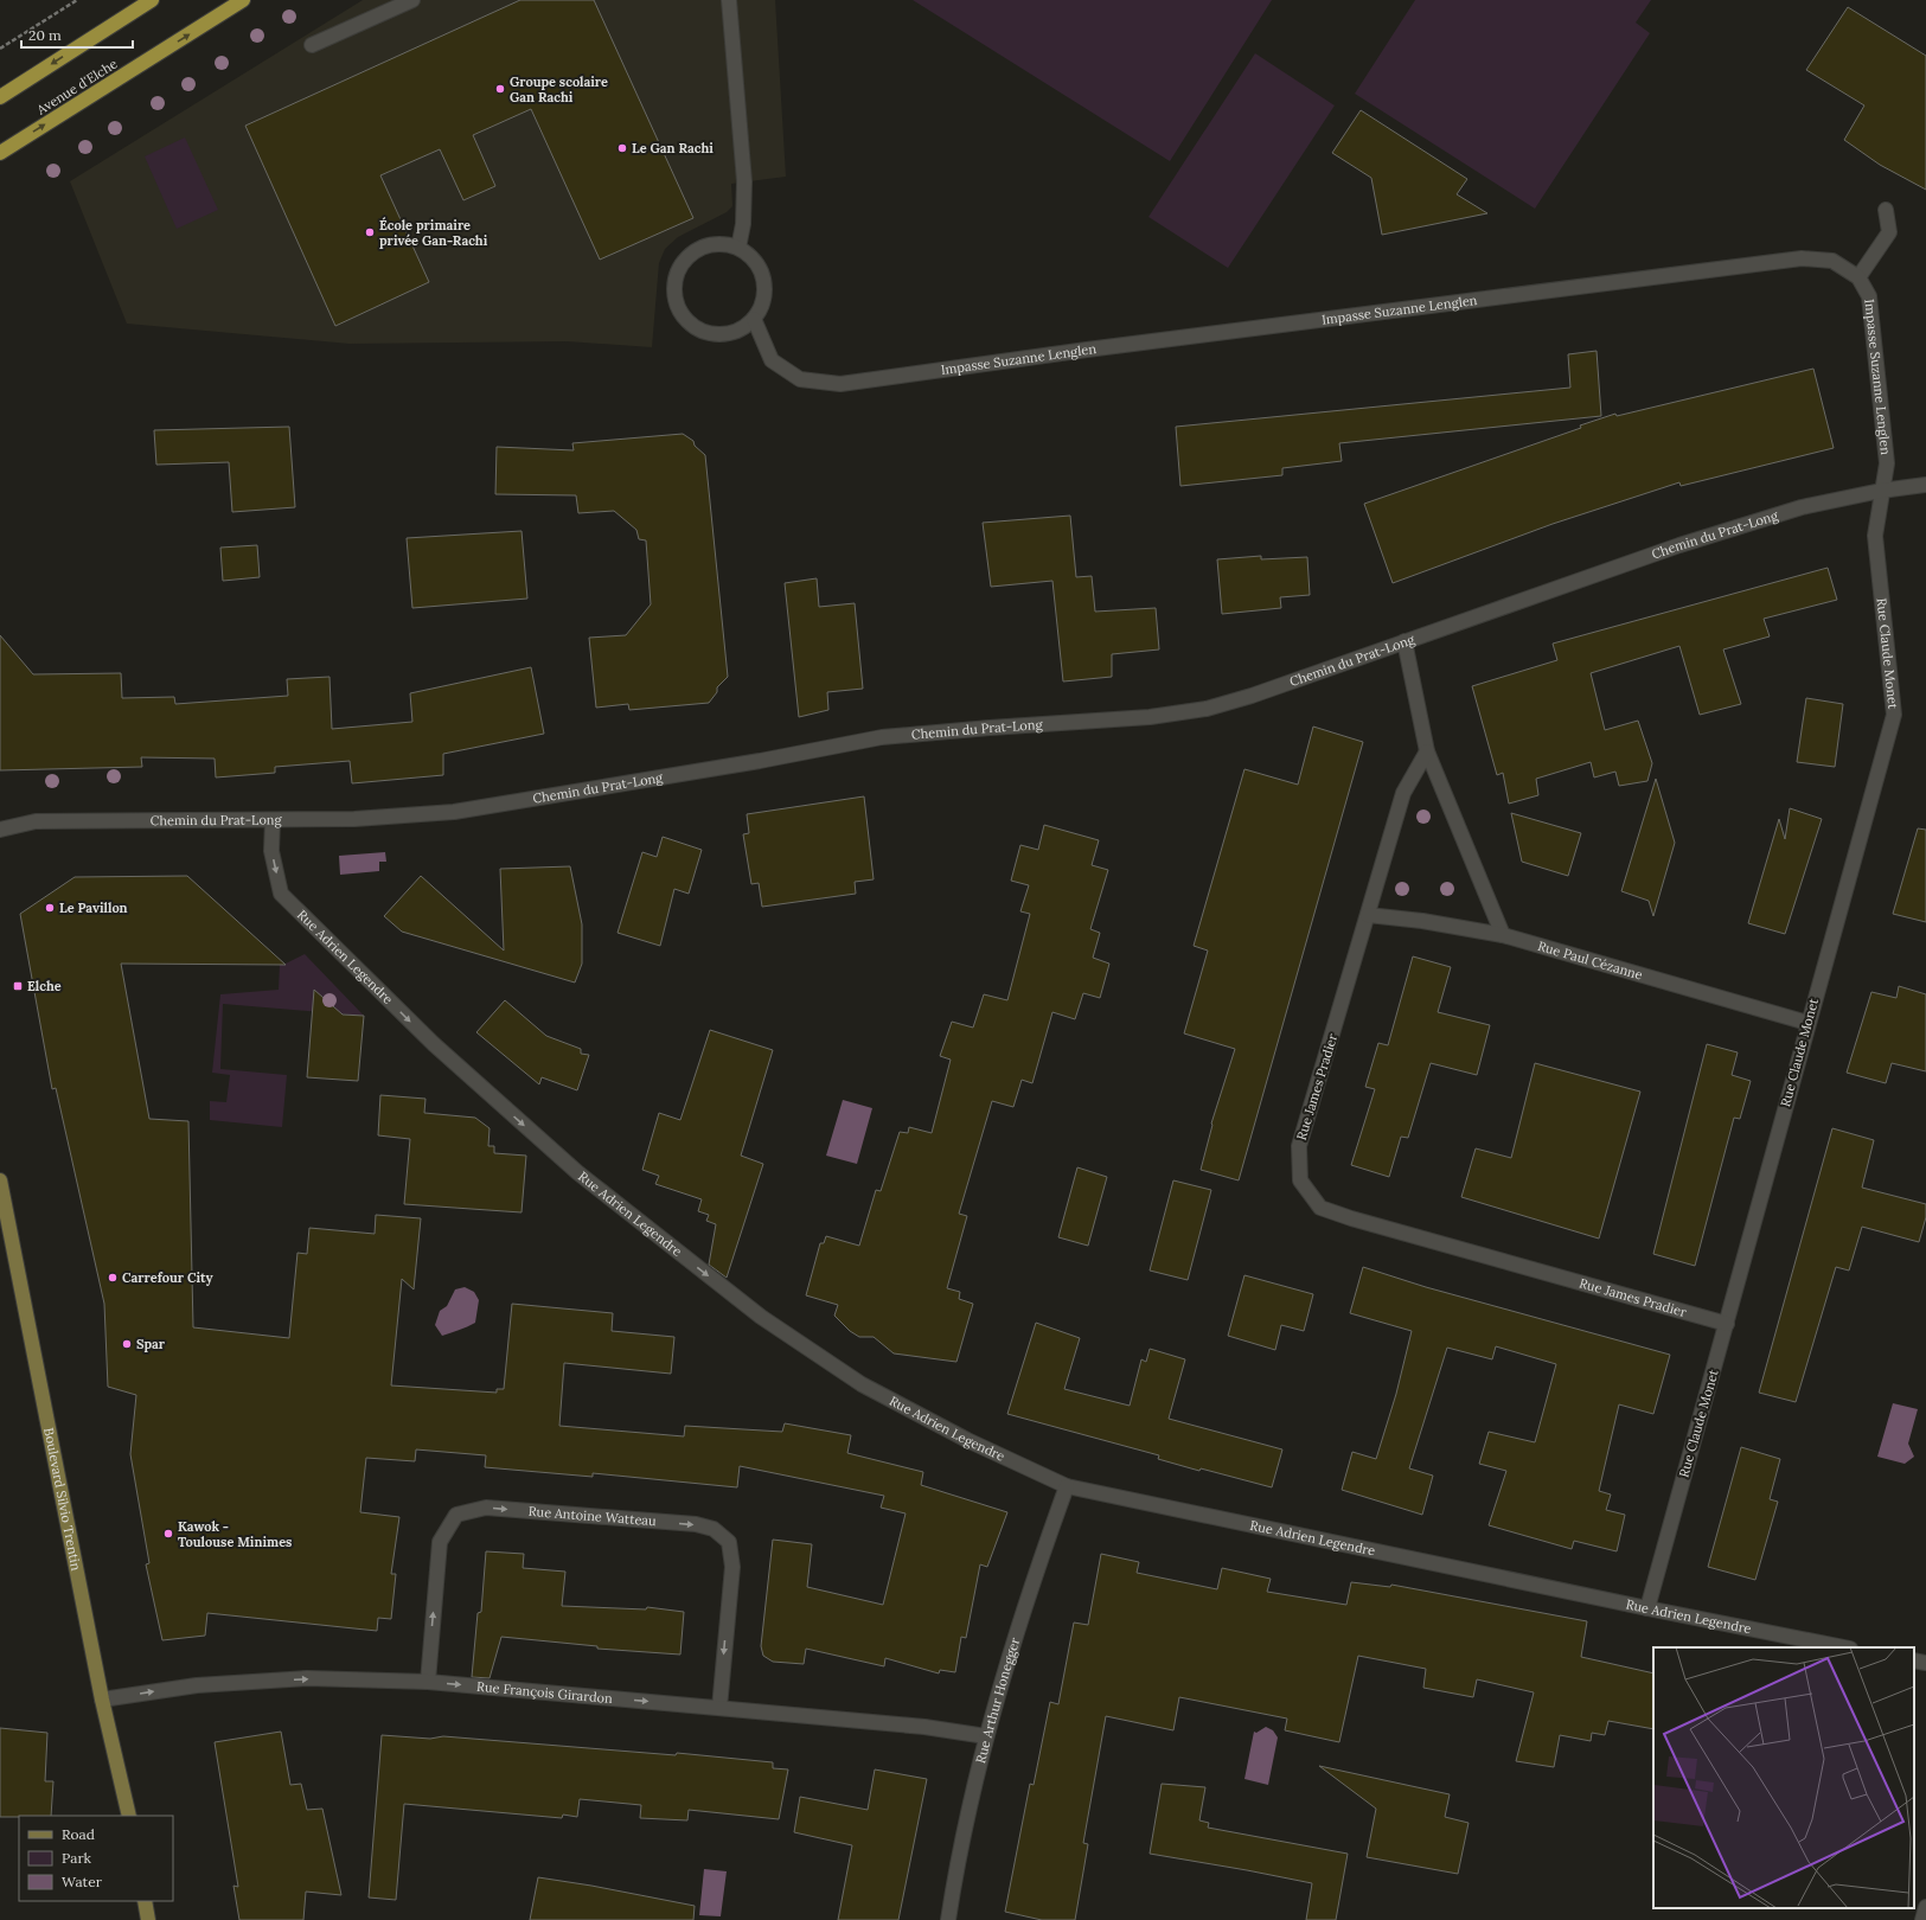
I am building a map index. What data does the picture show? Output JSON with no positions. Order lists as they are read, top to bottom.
{
  "streets": {
    "highway": ["Avenue d'Elche"],
    "main road": ["Boulevard Silvio Trentin"],
    "street": [
      "Impasse Suzanne Lenglen",
      "Chemin du Prat-Long",
      "Rue Claude Monet",
      "Rue Adrien Legendre",
      "Rue Paul Cézanne",
      "Rue James Pradier",
      "Rue Antoine Watteau",
      "Rue François Girardon",
      "Rue Arthur Honegger"
    ]
  },
  "crossings": [
    ["Impasse Suzanne Lenglen", "Chemin du Prat-Long"],
    ["Impasse Suzanne Lenglen", "Rue Claude Monet"],
    ["Chemin du Prat-Long", "Rue Claude Monet"],
    ["Chemin du Prat-Long", "Rue Adrien Legendre"],
    ["Rue Claude Monet", "Rue Adrien Legendre"],
    ["Rue Claude Monet", "Rue Paul Cézanne"],
    ["Rue Claude Monet", "Rue James Pradier"],
    ["Rue Adrien Legendre", "Rue Arthur Honegger"],
    ["Rue Paul Cézanne", "Rue James Pradier"],
    ["Boulevard Silvio Trentin", "Rue François Girardon"],
    ["Rue Antoine Watteau", "Rue François Girardon"],
    ["Rue François Girardon", "Rue Arthur Honegger"]
  ],
  "one_way": ["Rue Adrien Legendre", "Rue François Girardon"],
  "places": {
    "other": [
      "Groupe scolaire Gan Rachi",
      "Le Gan Rachi",
      "École primaire privée Gan-Rachi",
      "Le Pavillon",
      "Carrefour City",
      "Spar",
      "Kawok - Toulouse Minimes"
    ],
    "transit": ["Elche"]
  },
  "legend": ["Road", "Park", "Water"],
  "scale_bar": "20 m"
}
